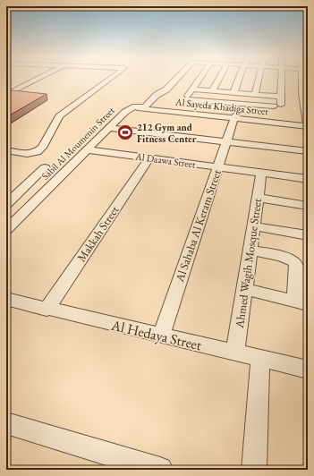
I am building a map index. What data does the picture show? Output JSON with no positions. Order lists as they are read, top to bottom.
{
  "streets": {
    "street": [
      "Al Sayeda Khadiga Street",
      "Sabil Al Moumenin Street",
      "Al Daawa Street",
      "Al Sahaba Al Keram Street",
      "Makkah Street",
      "Ahmed Wagih Mosque Street",
      "Al Hedaya Street"
    ]
  },
  "crossings": [
    ["Al Sayeda Khadiga Street", "Sabil Al Moumenin Street"],
    ["Al Sayeda Khadiga Street", "Al Sahaba Al Keram Street"],
    ["Sabil Al Moumenin Street", "Al Daawa Street"],
    ["Al Daawa Street", "Al Sahaba Al Keram Street"],
    ["Al Daawa Street", "Makkah Street"],
    ["Al Daawa Street", "Ahmed Wagih Mosque Street"],
    ["Al Sahaba Al Keram Street", "Al Hedaya Street"],
    ["Makkah Street", "Al Hedaya Street"],
    ["Ahmed Wagih Mosque Street", "Al Hedaya Street"]
  ],
  "places": {
    "sports": ["212 Gym and Fitness Center"]
  }
}
